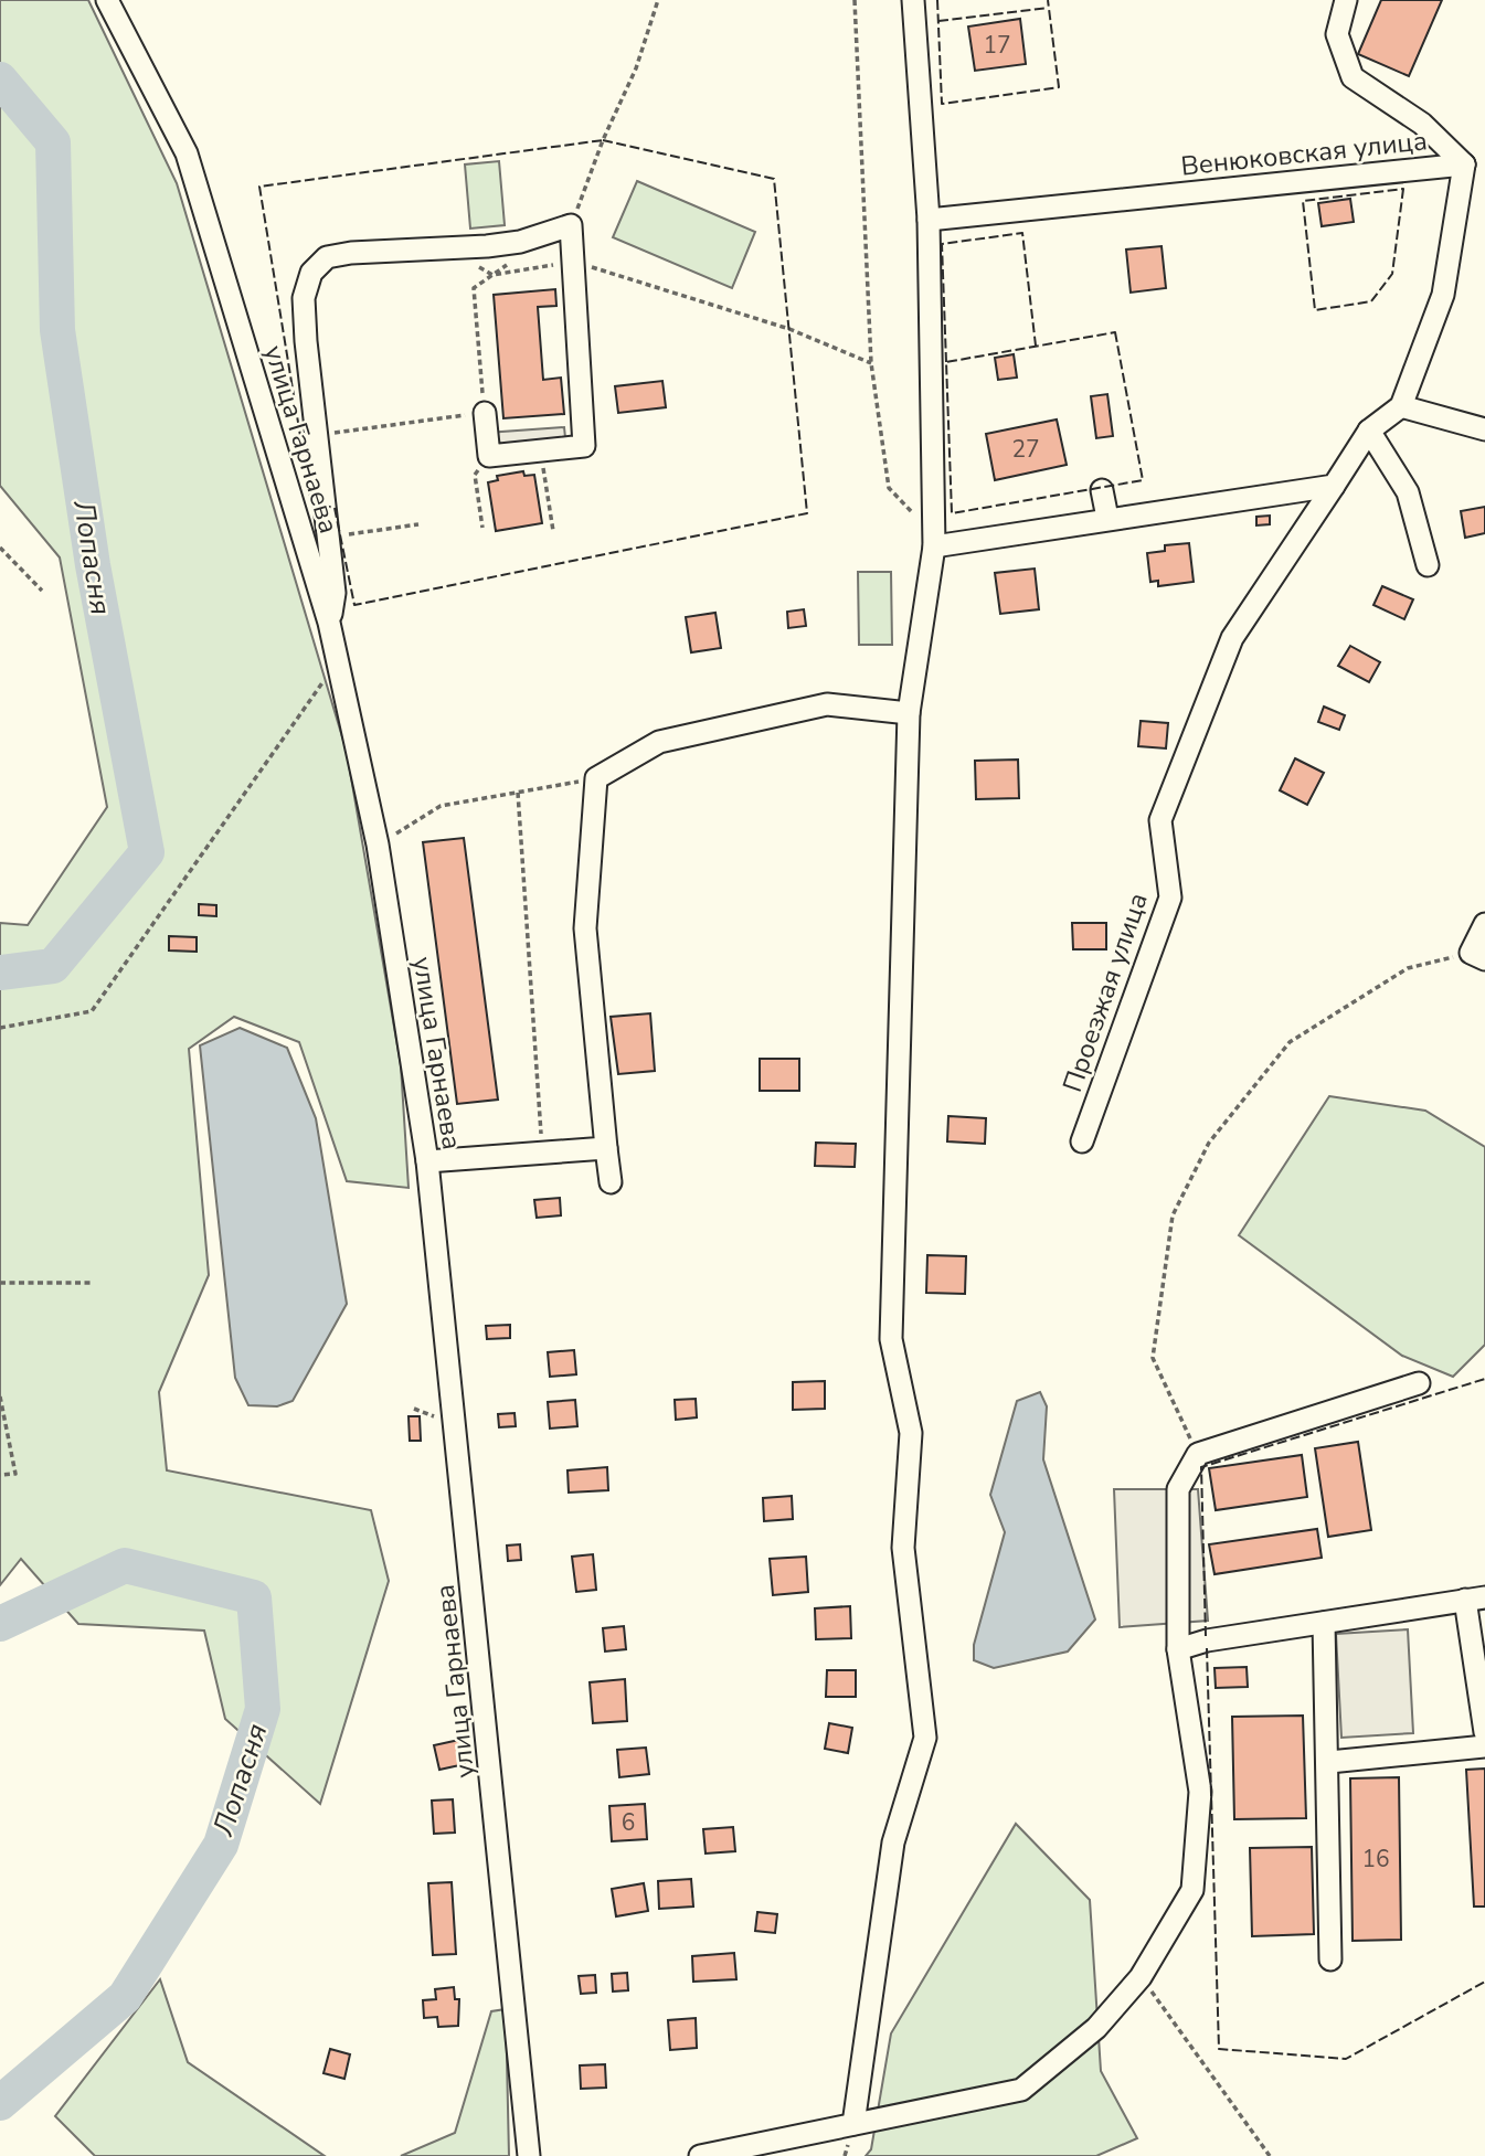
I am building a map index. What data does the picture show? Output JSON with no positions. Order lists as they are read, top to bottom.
{
  "streets": {
    "street": ["Венюковская улица", "улица Гарнаева", "Проезжая улица"]
  },
  "water": ["Лопасня"],
  "house_numbers": [
    "17",
    "27",
    "6",
    "16"
  ]
}
